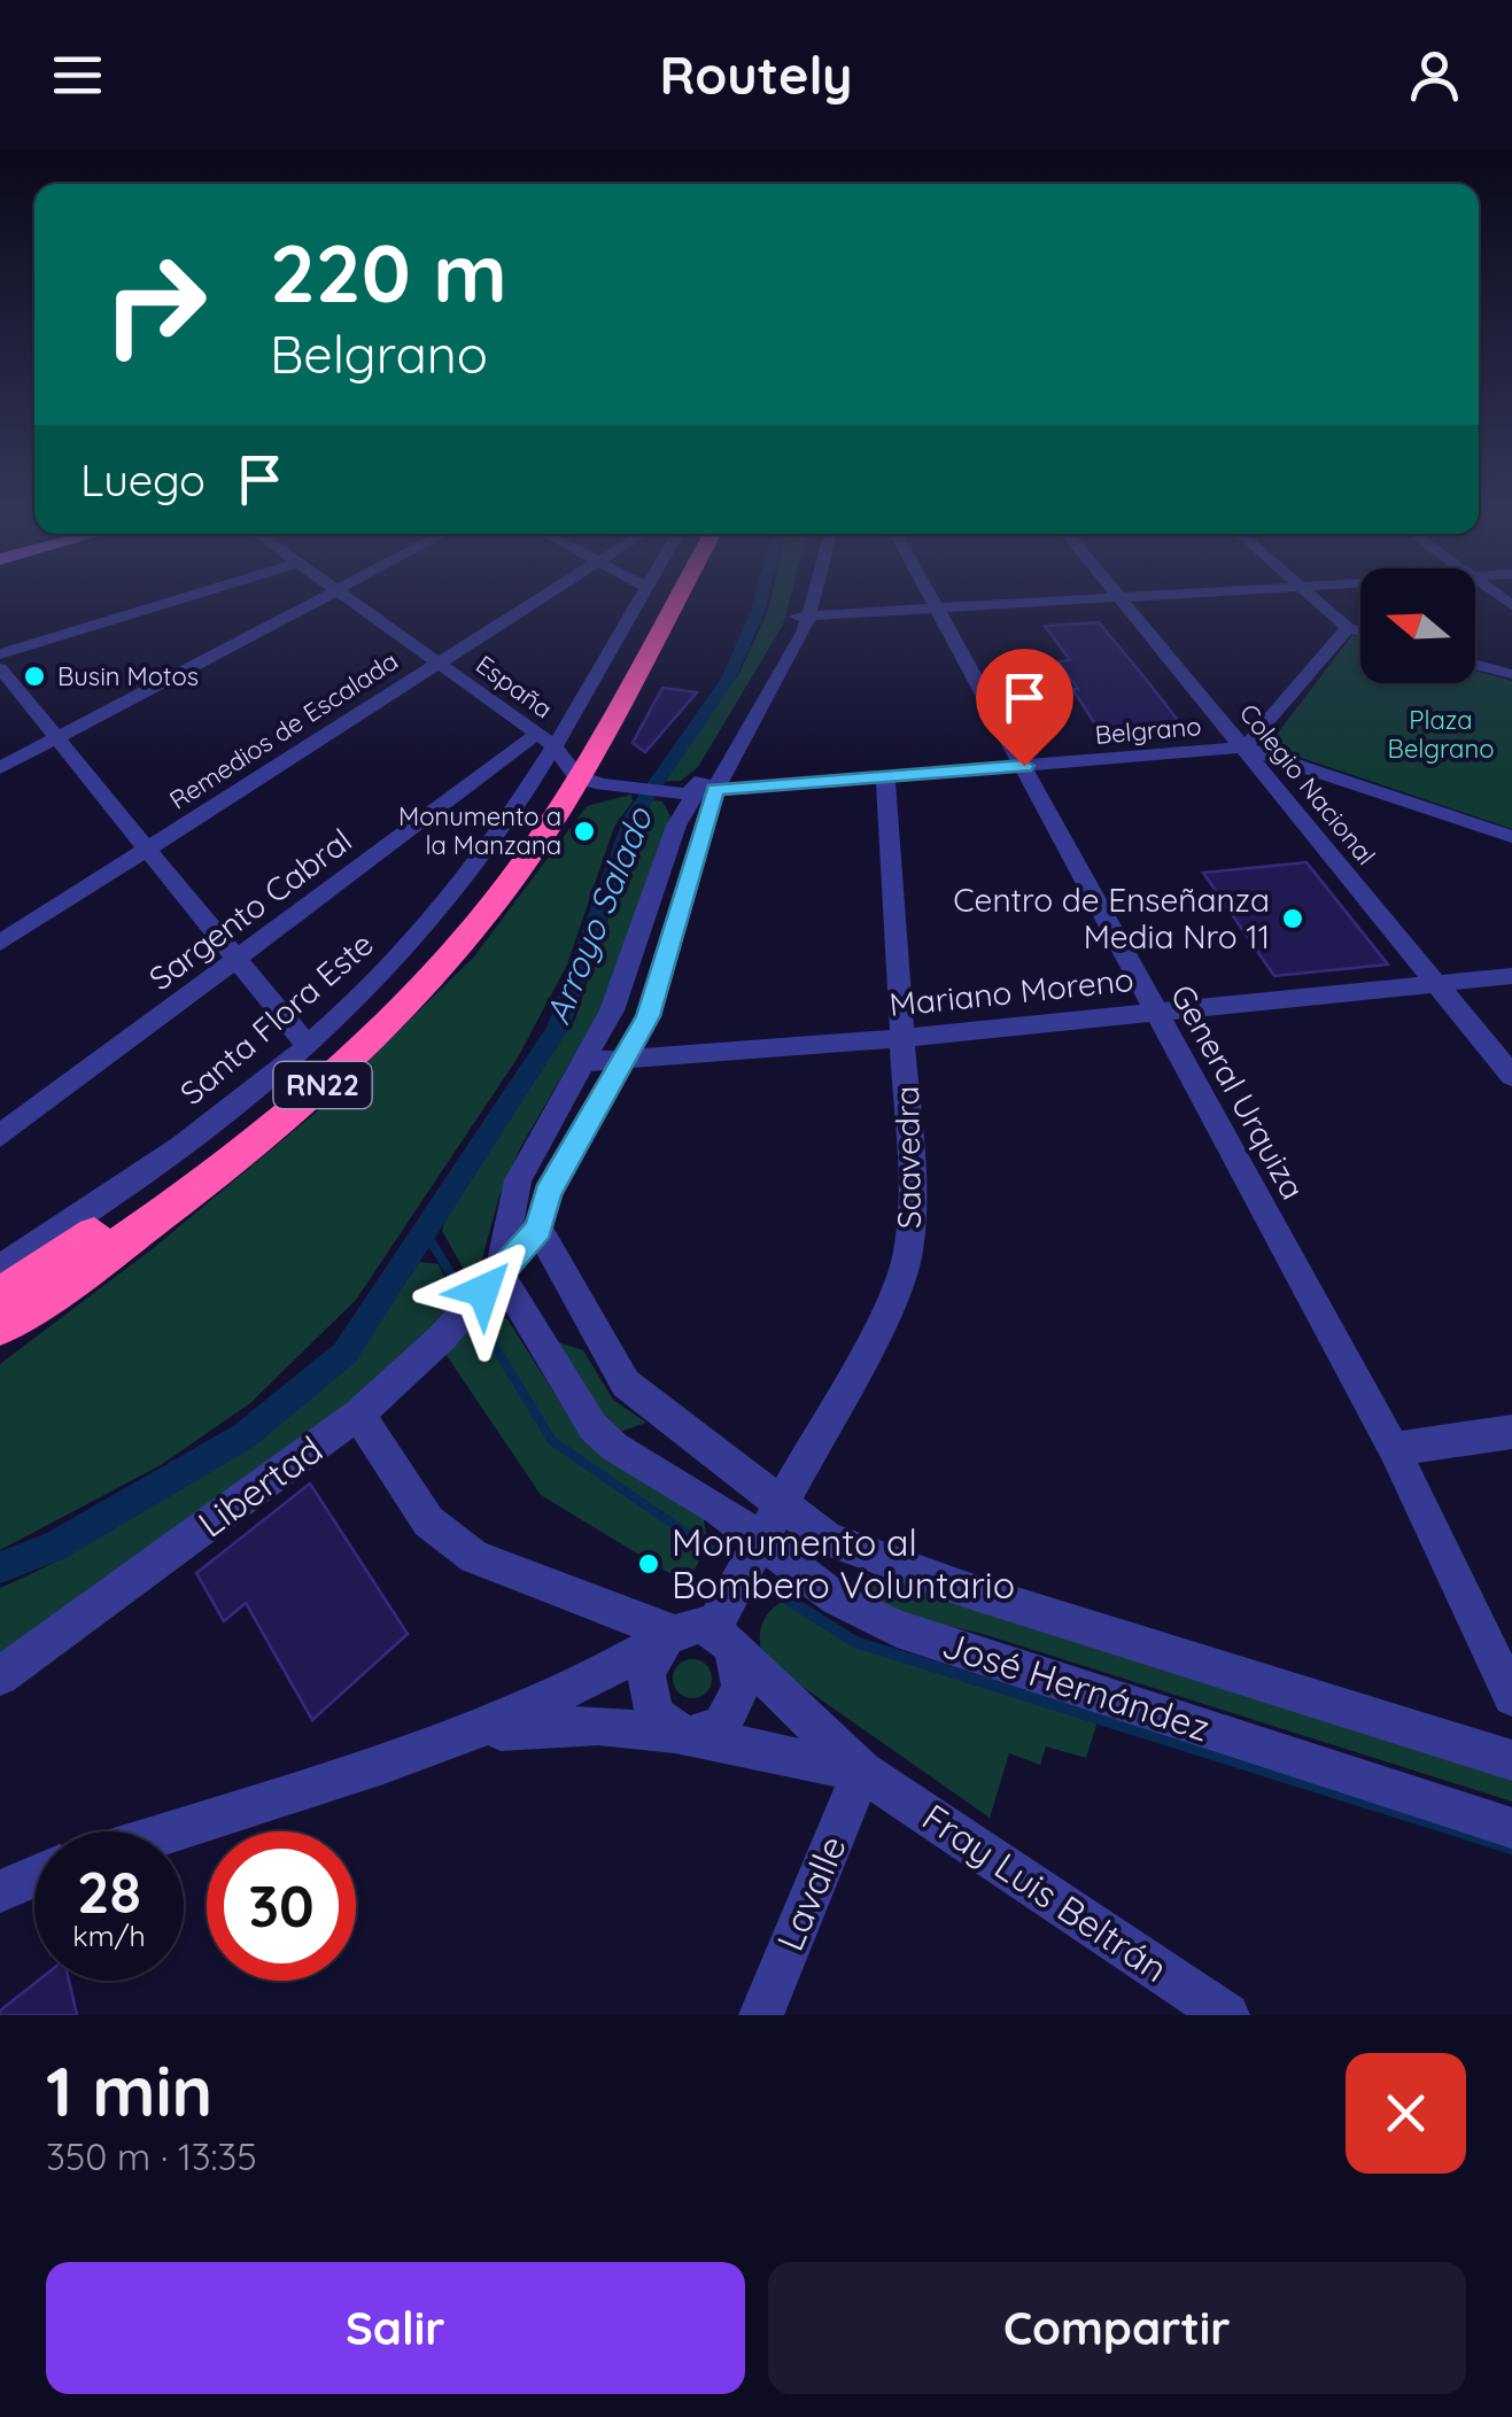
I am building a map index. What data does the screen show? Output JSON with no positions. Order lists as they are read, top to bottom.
{
  "streets": {
    "highway": ["RN22"],
    "street": [
      "España",
      "Remedios de Escalada",
      "Belgrano",
      "Colegio Nacional",
      "Sargento Cabral",
      "Mariano Moreno",
      "Santa Flora Este",
      "General Urquiza",
      "Saavedra",
      "Libertad",
      "José Hernández",
      "Lavalle",
      "Fray Luis Beltrán"
    ]
  },
  "crossings": [
    ["España", "Remedios de Escalada"],
    ["España", "Belgrano"],
    ["España", "Sargento Cabral"],
    ["España", "Santa Flora Este"],
    ["España", "RN22"],
    ["Belgrano", "Colegio Nacional"],
    ["Belgrano", "Sargento Cabral"],
    ["Belgrano", "Santa Flora Este"],
    ["Belgrano", "RN22"],
    ["Belgrano", "General Urquiza"],
    ["Belgrano", "Saavedra"],
    ["Belgrano", "Libertad"],
    ["Colegio Nacional", "Mariano Moreno"],
    ["Sargento Cabral", "Santa Flora Este"],
    ["Sargento Cabral", "RN22"],
    ["Mariano Moreno", "General Urquiza"],
    ["Mariano Moreno", "Saavedra"],
    ["Mariano Moreno", "Libertad"],
    ["Santa Flora Este", "RN22"],
    ["Saavedra", "José Hernández"],
    ["Saavedra", "Fray Luis Beltrán"],
    ["Libertad", "José Hernández"],
    ["Lavalle", "Fray Luis Beltrán"]
  ],
  "water": ["Arroyo Salado"],
  "parks": ["Plaza Belgrano"],
  "places": [
    "Busin Motos",
    "Monumento a la Manzana",
    "Centro de Enseñanza Media Nro 11",
    "Monumento al Bombero Voluntario"
  ],
  "north": "left",
  "page": {
    "header": "Routely",
    "turn": ["220 m", "Belgrano"],
    "then": "Luego",
    "speed": "28 km/h",
    "limit": "30",
    "heading": ["1 min", "350 m · 13:35"],
    "buttons": ["Salir", "Compartir"]
  }
}
